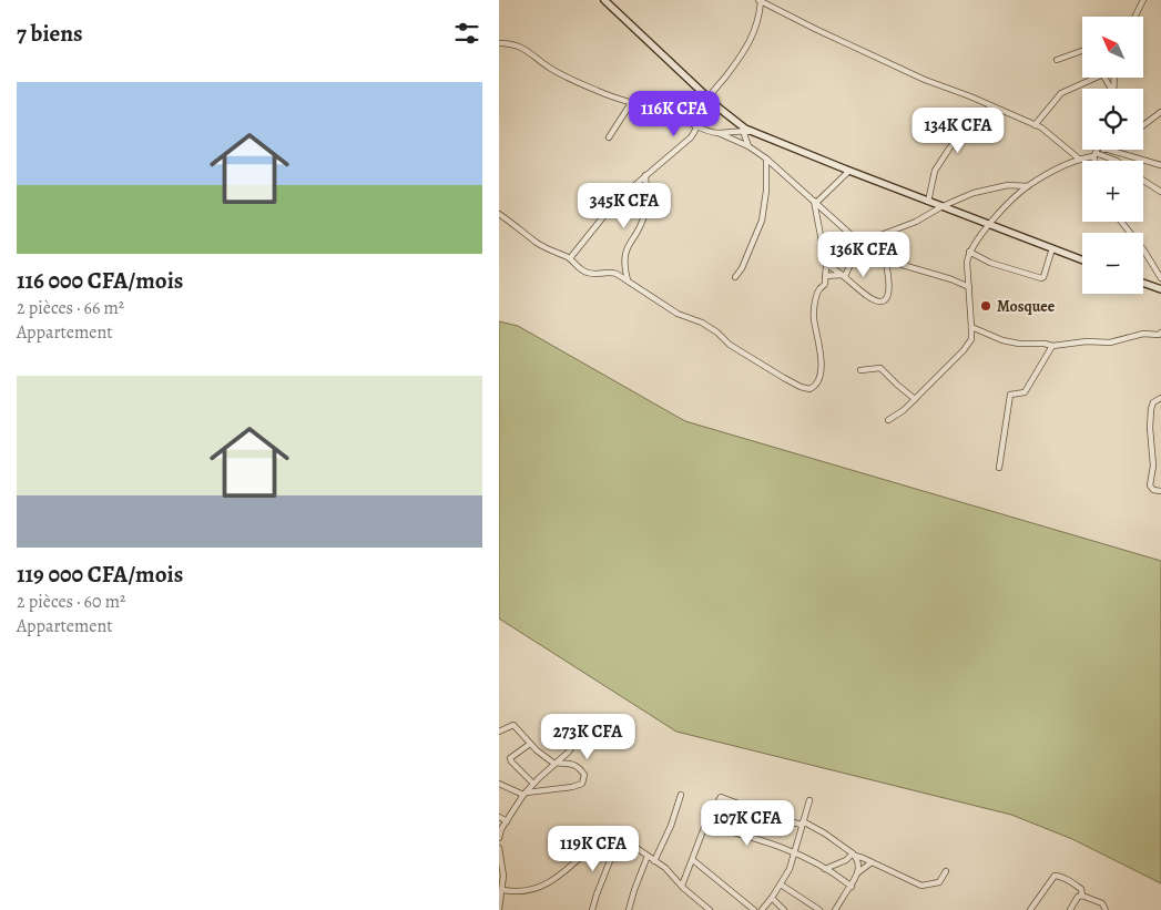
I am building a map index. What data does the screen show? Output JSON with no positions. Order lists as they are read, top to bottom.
{
  "places": ["Mosquee"],
  "north": "top left",
  "page": {
    "heading": "7 biens",
    "map_buttons": ["+", "−"],
    "list": [
      {
        "name": "116 000 CFA/mois",
        "note": "2 pièces · 66 m² · Appartement"
      },
      {
        "name": "119 000 CFA/mois",
        "note": "2 pièces · 60 m² · Appartement"
      }
    ],
    "price": [
      "116K CFA",
      "134K CFA",
      "345K CFA",
      "136K CFA",
      "273K CFA",
      "107K CFA",
      "119K CFA"
    ]
  }
}
